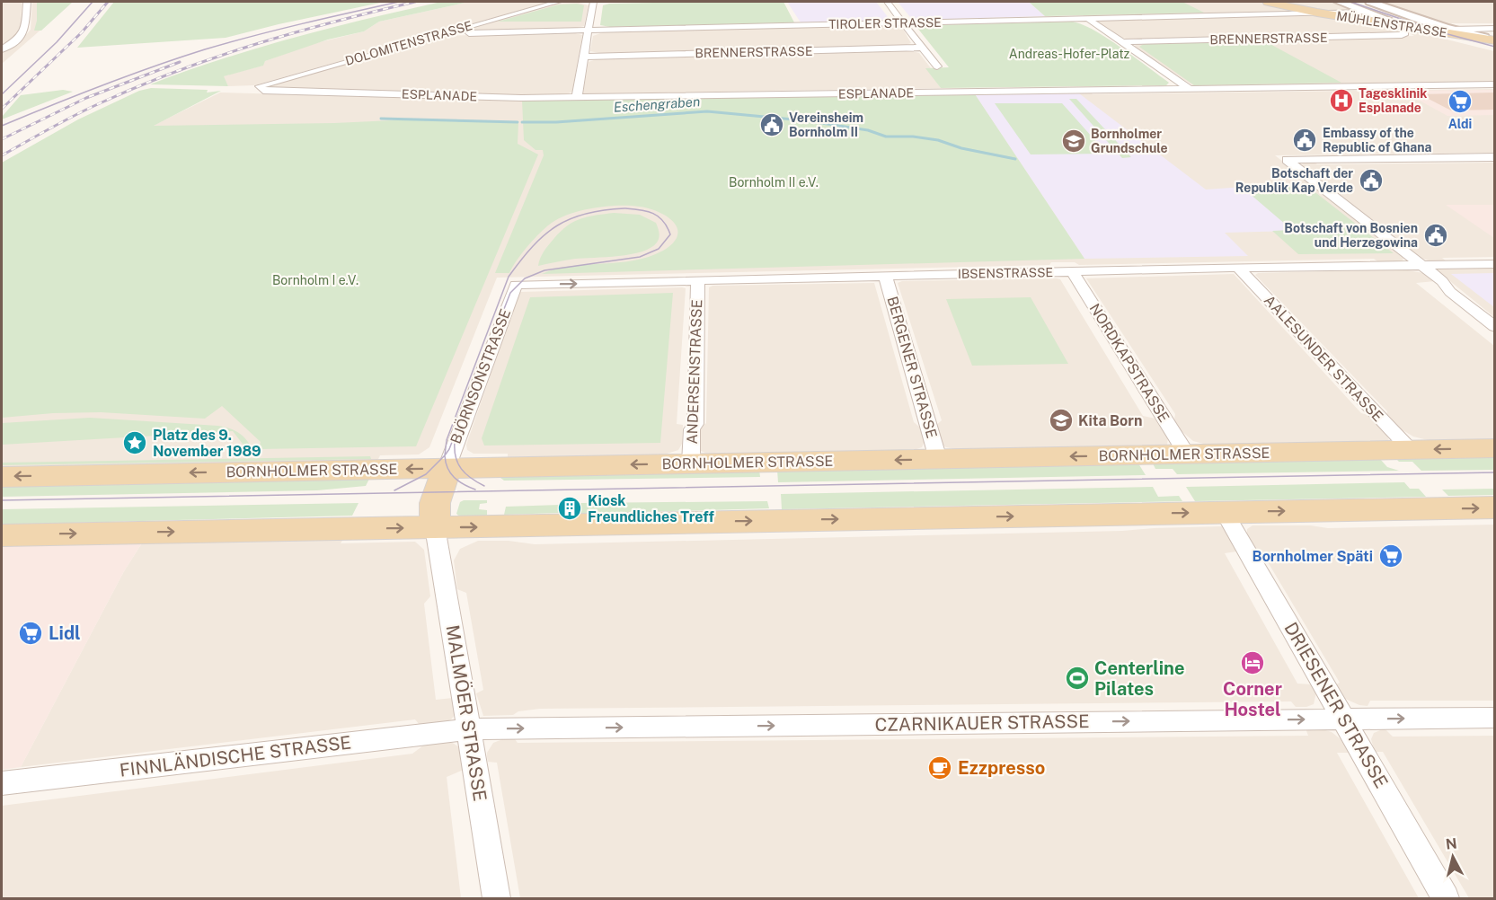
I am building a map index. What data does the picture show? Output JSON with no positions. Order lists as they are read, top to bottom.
{
  "streets": {
    "main road": ["MÜHLENSTRASSE", "BORNHOLMER STRASSE"],
    "street": [
      "TIROLER STRASSE",
      "BRENNERSTRASSE",
      "DOLOMITENSTRASSE",
      "ESPLANADE",
      "IBSENSTRASSE",
      "AALESUNDER STRASSE",
      "NORDKAPSTRASSE",
      "BERGENER STRASSE",
      "ANDERSENSTRASSE",
      "BJÖRNSONSTRASSE",
      "DRIESENER STRASSE",
      "MALMÖER STRASSE",
      "CZARNIKAUER STRASSE",
      "FINNLÄNDISCHE STRASSE"
    ]
  },
  "crossings": [
    ["TIROLER STRASSE", "MÜHLENSTRASSE"],
    ["TIROLER STRASSE", "DOLOMITENSTRASSE"],
    ["MÜHLENSTRASSE", "BRENNERSTRASSE"],
    ["DOLOMITENSTRASSE", "ESPLANADE"],
    ["IBSENSTRASSE", "AALESUNDER STRASSE"],
    ["IBSENSTRASSE", "NORDKAPSTRASSE"],
    ["IBSENSTRASSE", "BERGENER STRASSE"],
    ["IBSENSTRASSE", "ANDERSENSTRASSE"],
    ["IBSENSTRASSE", "BJÖRNSONSTRASSE"],
    ["AALESUNDER STRASSE", "BORNHOLMER STRASSE"],
    ["NORDKAPSTRASSE", "BORNHOLMER STRASSE"],
    ["BERGENER STRASSE", "BORNHOLMER STRASSE"],
    ["ANDERSENSTRASSE", "BORNHOLMER STRASSE"],
    ["BJÖRNSONSTRASSE", "BORNHOLMER STRASSE"],
    ["DRIESENER STRASSE", "CZARNIKAUER STRASSE"],
    ["MALMÖER STRASSE", "CZARNIKAUER STRASSE"],
    ["MALMÖER STRASSE", "FINNLÄNDISCHE STRASSE"],
    ["CZARNIKAUER STRASSE", "FINNLÄNDISCHE STRASSE"]
  ],
  "one_way": ["CZARNIKAUER STRASSE"],
  "water": ["Eschengraben"],
  "parks": ["Andreas-Hofer-Platz", "Bornholm II e.V.", "Bornholm I e.V."],
  "places": {
    "hospital": ["Tagesklinik Esplanade"],
    "supermarket": ["Aldi", "Bornholmer Späti", "Lidl"],
    "public building": [
      "Vereinsheim Bornholm II",
      "Embassy of the Republic of Ghana",
      "Botschaft der Republik Kap Verde",
      "Botschaft von Bosnien und Herzegowina"
    ],
    "school or university": ["Bornholmer Grundschule", "Kita Born"],
    "place": ["Platz des 9. November 1989"],
    "building": ["Kiosk Freundliches Treff"],
    "hotel": ["Corner Hostel"],
    "sports": ["Centerline Pilates"],
    "cafe": ["Ezzpresso"]
  },
  "north": "top"
}
